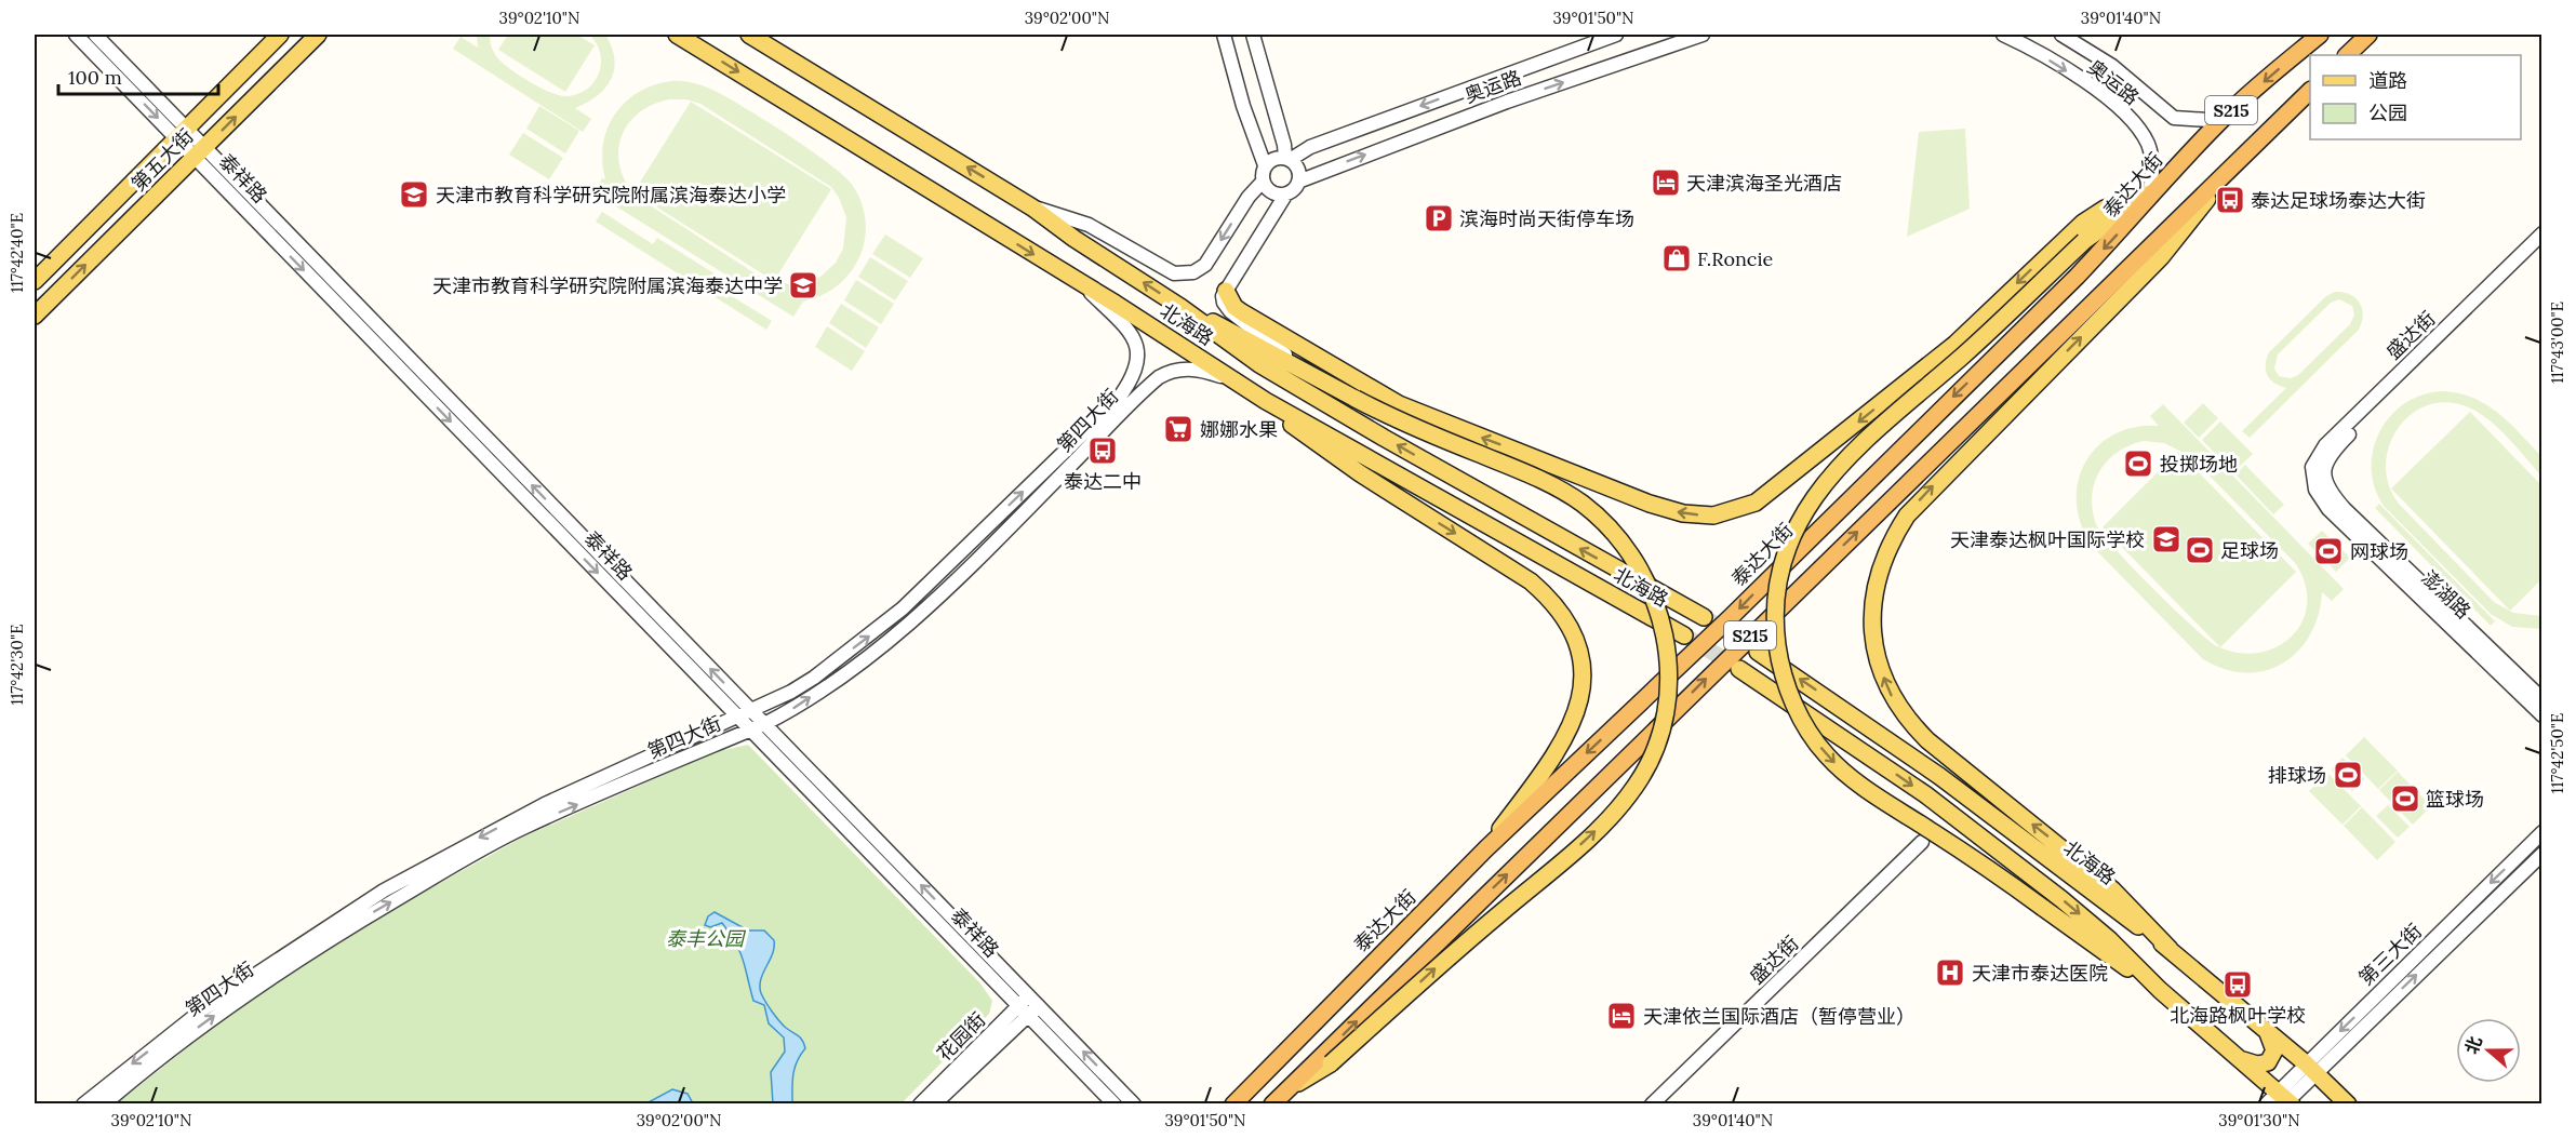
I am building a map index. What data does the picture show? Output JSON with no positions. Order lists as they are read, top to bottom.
{
  "streets": {
    "highway": ["S215", "泰达大街"],
    "main road": ["第五大街", "北海路"],
    "street": [
      "奥运路",
      "泰祥路",
      "盛达街",
      "第四大街",
      "澎湖路",
      "第三大街",
      "花园街"
    ]
  },
  "crossings": [
    ["奥运路", "泰达大街"],
    ["第五大街", "泰祥路"],
    ["泰祥路", "第四大街"],
    ["泰祥路", "花园街"],
    ["北海路", "第四大街"],
    ["北海路", "第三大街"],
    ["盛达街", "澎湖路"]
  ],
  "parks": ["泰丰公园"],
  "places": {
    "hotel": ["天津滨海圣光酒店", "天津依兰国际酒店（暂停营业）"],
    "school or university": ["天津市教育科学研究院附属滨海泰达小学", "天津市教育科学研究院附属滨海泰达中学", "天津泰达枫叶国际学校"],
    "bus stop": ["泰达足球场泰达大街", "泰达二中", "北海路枫叶学校"],
    "parking": ["滨海时尚天街停车场"],
    "shop": ["F.Roncie"],
    "supermarket": ["娜娜水果"],
    "sports": [
      "投掷场地",
      "足球场",
      "网球场",
      "排球场",
      "篮球场"
    ],
    "hospital": ["天津市泰达医院"]
  },
  "legend": ["道路", "公园"],
  "scale_bar": "100 m",
  "north": "left",
  "coordinates": [
    "39°02'10\"N",
    "39°02'00\"N",
    "39°01'50\"N",
    "39°01'40\"N",
    "117°42'40\"E",
    "117°43'00\"E",
    "117°42'30\"E",
    "117°42'50\"E",
    "39°01'30\"N"
  ]
}
